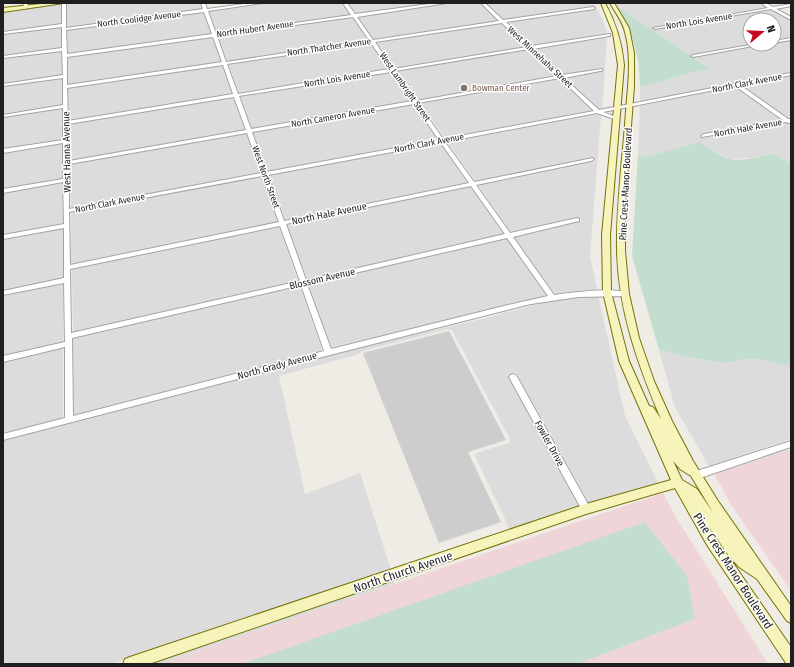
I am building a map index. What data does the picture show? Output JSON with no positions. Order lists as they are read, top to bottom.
{
  "streets": {
    "main road": ["Pine Crest Manor Boulevard", "North Church Avenue"],
    "street": [
      "North Coolidge Avenue",
      "North Lois Avenue",
      "North Hubert Avenue",
      "North Thatcher Avenue",
      "West Minnehaha Street",
      "North Clark Avenue",
      "West Lambright Street",
      "North Cameron Avenue",
      "North Hale Avenue",
      "West Hanna Avenue",
      "West North Street",
      "Blossom Avenue",
      "North Grady Avenue",
      "Fowler Drive"
    ]
  },
  "crossings": [
    ["North Coolidge Avenue", "West Hanna Avenue"],
    ["North Coolidge Avenue", "West North Street"],
    ["North Lois Avenue", "West Minnehaha Street"],
    ["North Lois Avenue", "West Lambright Street"],
    ["North Lois Avenue", "West Hanna Avenue"],
    ["North Lois Avenue", "West North Street"],
    ["North Hubert Avenue", "West Lambright Street"],
    ["North Hubert Avenue", "West Hanna Avenue"],
    ["North Hubert Avenue", "West North Street"],
    ["North Thatcher Avenue", "West Minnehaha Street"],
    ["North Thatcher Avenue", "West Lambright Street"],
    ["North Thatcher Avenue", "West Hanna Avenue"],
    ["North Thatcher Avenue", "West North Street"],
    ["West Minnehaha Street", "North Clark Avenue"],
    ["West Minnehaha Street", "North Cameron Avenue"],
    ["North Clark Avenue", "West Lambright Street"],
    ["North Clark Avenue", "West Hanna Avenue"],
    ["North Clark Avenue", "West North Street"],
    ["North Clark Avenue", "Pine Crest Manor Boulevard"],
    ["West Lambright Street", "North Cameron Avenue"],
    ["West Lambright Street", "North Hale Avenue"],
    ["West Lambright Street", "Blossom Avenue"],
    ["West Lambright Street", "North Grady Avenue"],
    ["North Cameron Avenue", "West Hanna Avenue"],
    ["North Cameron Avenue", "West North Street"],
    ["North Hale Avenue", "West Hanna Avenue"],
    ["North Hale Avenue", "West North Street"],
    ["West Hanna Avenue", "Blossom Avenue"],
    ["West Hanna Avenue", "North Grady Avenue"],
    ["West North Street", "Blossom Avenue"],
    ["West North Street", "North Grady Avenue"],
    ["Pine Crest Manor Boulevard", "North Grady Avenue"],
    ["Pine Crest Manor Boulevard", "North Church Avenue"],
    ["Fowler Drive", "North Church Avenue"]
  ],
  "places": ["Bowman Center"],
  "north": "right"
}
